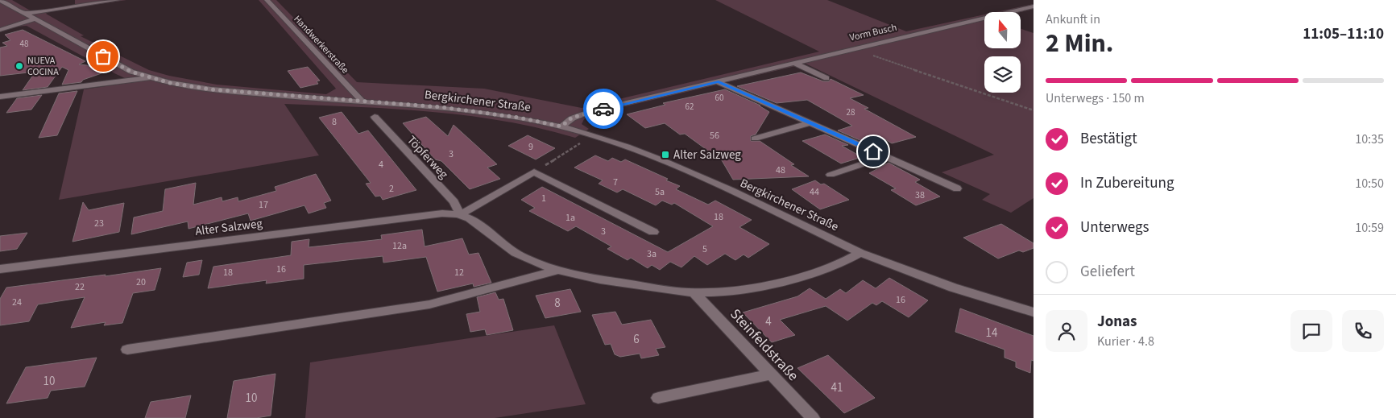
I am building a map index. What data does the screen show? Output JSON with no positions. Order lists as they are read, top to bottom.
{
  "streets": {
    "street": [
      "Vorm Busch",
      "Handwerkerstraße",
      "Bergkirchener Straße",
      "Töpferweg",
      "Alter Salzweg",
      "Steinfeldstraße"
    ]
  },
  "crossings": [
    ["Vorm Busch", "Bergkirchener Straße"],
    ["Handwerkerstraße", "Bergkirchener Straße"],
    ["Bergkirchener Straße", "Alter Salzweg"],
    ["Töpferweg", "Alter Salzweg"],
    ["Alter Salzweg", "Steinfeldstraße"]
  ],
  "places": {
    "other": ["NUEVA COCINA"],
    "transit": ["Alter Salzweg"]
  },
  "house_numbers": [
    "48",
    "60",
    "62",
    "28",
    "8",
    "56",
    "9",
    "3",
    "4",
    "48",
    "7",
    "2",
    "5a",
    "44",
    "38",
    "1",
    "17",
    "18",
    "1a",
    "23",
    "3",
    "12a",
    "5",
    "3a",
    "16",
    "18",
    "12",
    "20",
    "22",
    "16",
    "24",
    "8",
    "4",
    "14",
    "6",
    "10",
    "41",
    "10"
  ],
  "north": "top",
  "page": {
    "heading": ["2 Min.", "Ankunft in", "11:05–11:10"],
    "panel": ["Jonas", "Kurier · 4.8"],
    "bar": "Unterwegs · 150 m",
    "list": [
      ["Bestätigt", "10:35"],
      ["In Zubereitung", "10:50"],
      ["Unterwegs", "10:59"],
      "Geliefert"
    ]
  }
}
